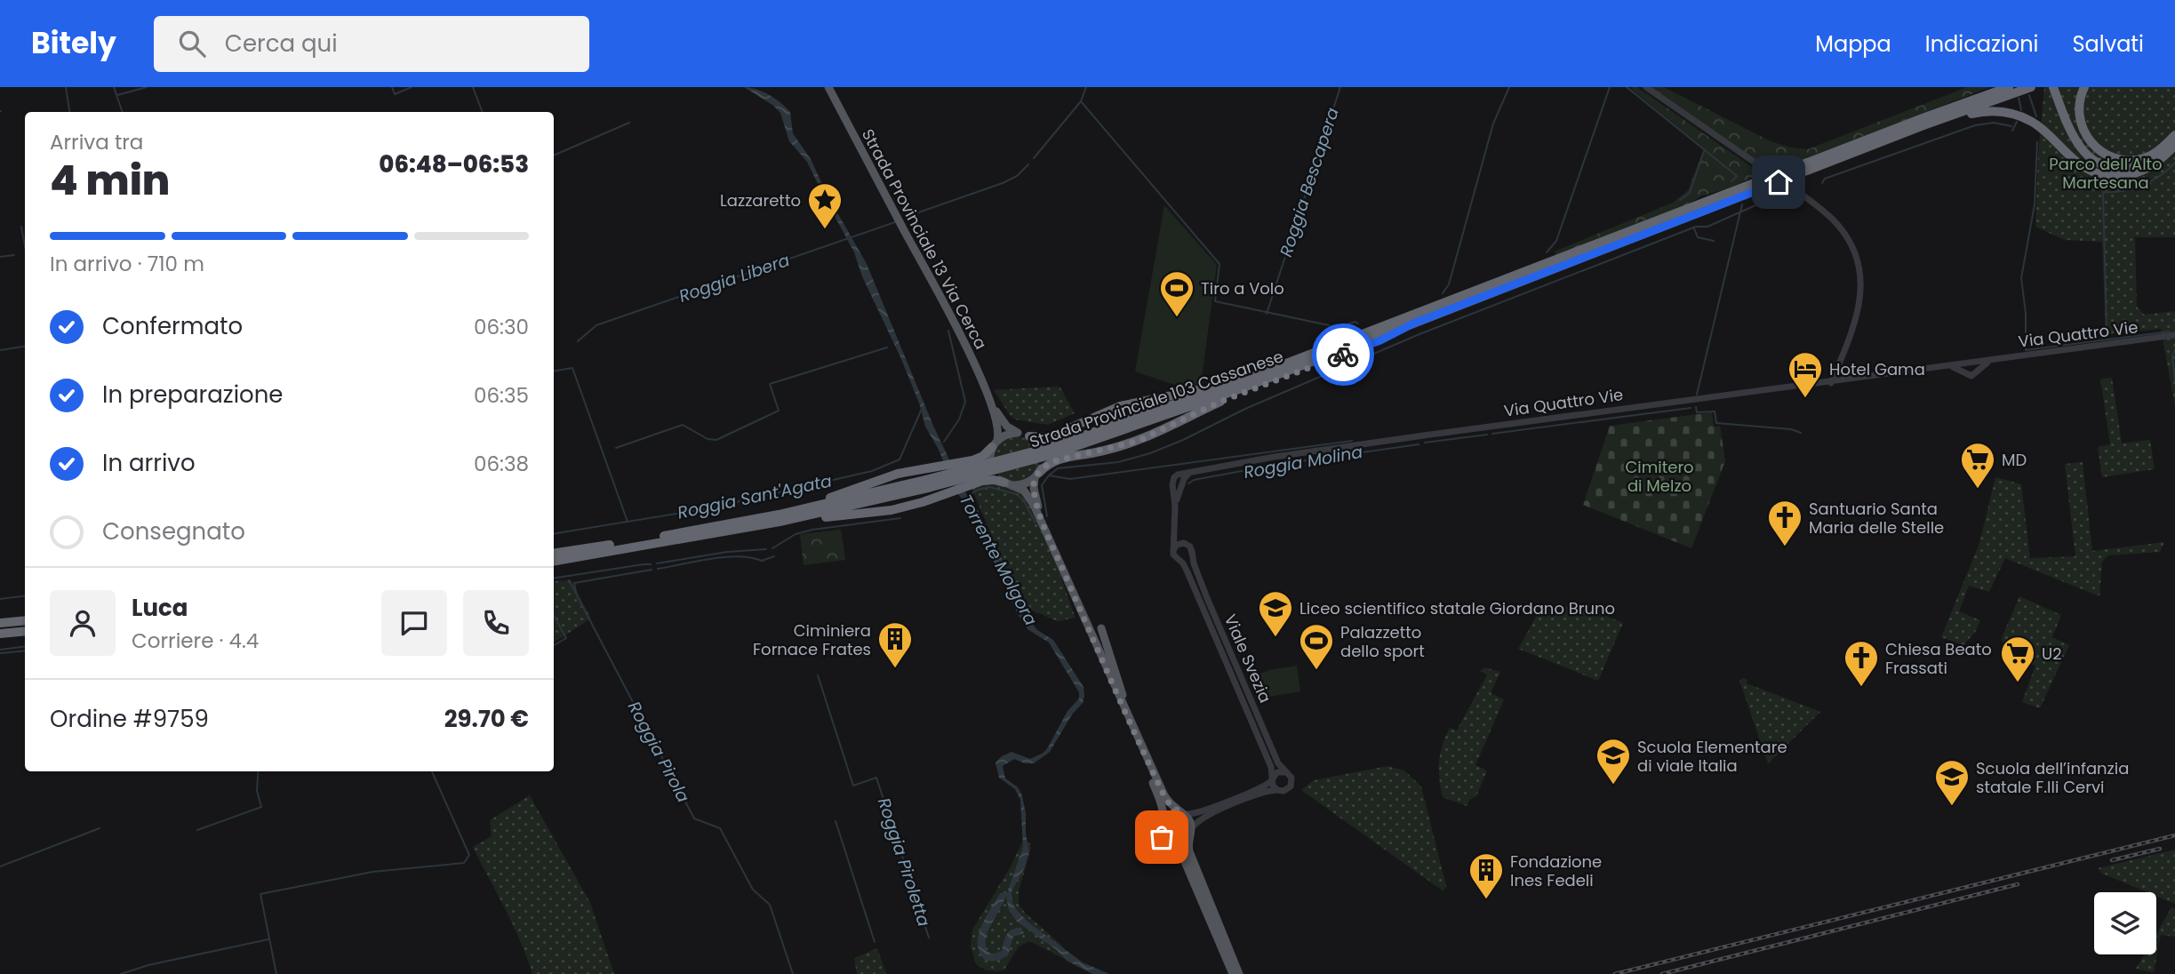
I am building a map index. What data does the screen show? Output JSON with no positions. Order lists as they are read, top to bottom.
{
  "streets": {
    "highway": ["Strada Provinciale 103 Cassanese"],
    "main road": ["Strada Provinciale 13 Via Cerca"],
    "street": ["Via Quattro Vie", "Viale Svezia"]
  },
  "crossings": [
    ["Via Quattro Vie", "Viale Svezia"]
  ],
  "water": [
    "Roggia Bescapera",
    "Roggia Libera",
    "Roggia Molina",
    "Roggia Sant'Agata",
    "Torrente Molgora",
    "Roggia Pirola",
    "Roggia Piroletta"
  ],
  "parks": ["Parco dell’Alto Martesana", "Cimitero di Melzo"],
  "places": {
    "place": ["Lazzaretto"],
    "sports": ["Tiro a Volo", "Palazzetto dello sport"],
    "hotel": ["Hotel Gama"],
    "supermarket": ["MD", "U2"],
    "church": ["Santuario Santa Maria delle Stelle", "Chiesa Beato Frassati"],
    "school or university": ["Liceo scientifico statale Giordano Bruno", "Scuola Elementare di viale Italia", "Scuola dell’infanzia statale F.lli Cervi"],
    "building": ["Ciminiera Fornace Frates", "Fondazione Ines Fedeli"]
  },
  "page": {
    "header": "Bitely",
    "search": "Cerca qui",
    "nav": ["Mappa", "Indicazioni", "Salvati"],
    "heading": ["4 min", "Arriva tra", "06:48–06:53"],
    "panel": [
      "Luca",
      "Corriere · 4.4",
      "Ordine #9759",
      "29.70 €"
    ],
    "bar": "In arrivo · 710 m",
    "list": [
      ["Confermato", "06:30"],
      ["In preparazione", "06:35"],
      ["In arrivo", "06:38"],
      "Consegnato"
    ]
  }
}
